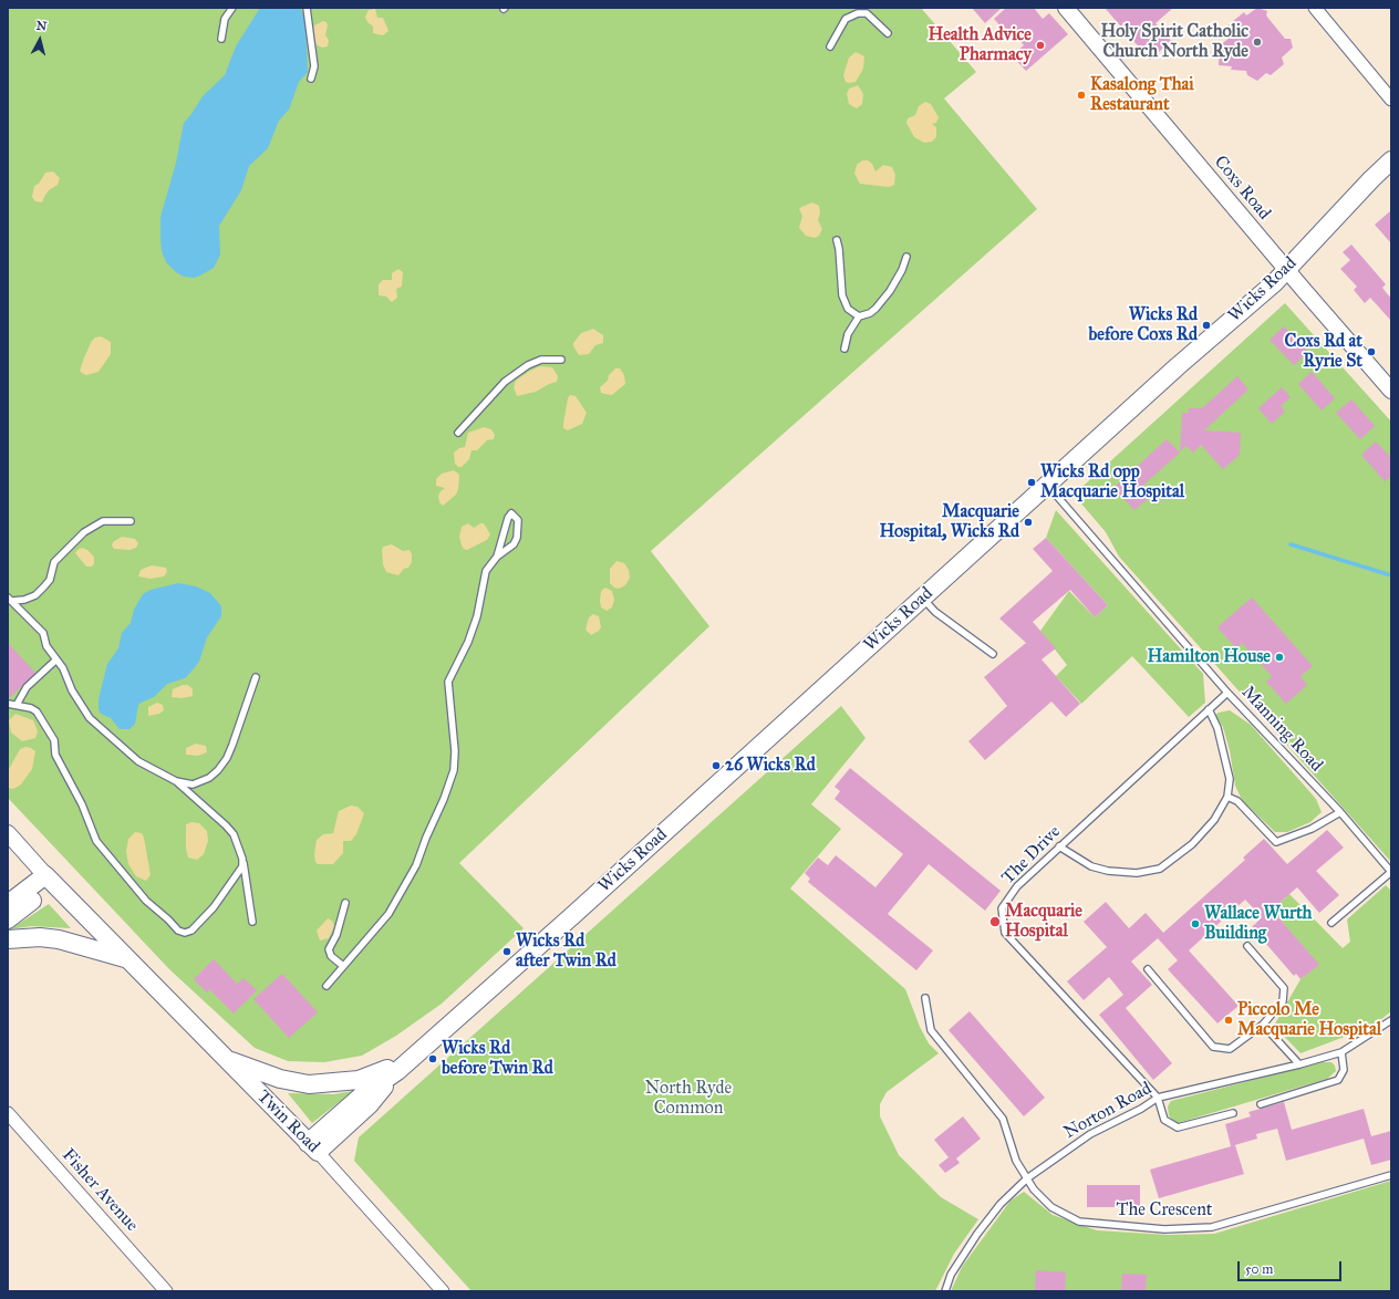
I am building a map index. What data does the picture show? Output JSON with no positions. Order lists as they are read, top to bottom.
{
  "streets": {
    "main road": ["Wicks Road", "Twin Road"],
    "street": ["Coxs Road", "Fisher Avenue"],
    "lane": [
      "Manning Road",
      "The Drive",
      "Norton Road",
      "The Crescent"
    ]
  },
  "crossings": [
    ["Coxs Road", "Wicks Road"],
    ["Wicks Road", "Manning Road"],
    ["Wicks Road", "Twin Road"],
    ["Manning Road", "The Drive"],
    ["The Drive", "Norton Road"],
    ["Norton Road", "The Crescent"]
  ],
  "parks": ["North Ryde Common"],
  "places": [
    "Holy Spirit Catholic Church North Ryde",
    "Health Advice Pharmacy",
    "Kasalong Thai Restaurant",
    "Wicks Rd before Coxs Rd",
    "Coxs Rd at Ryrie St",
    "Wicks Rd opp Macquarie Hospital",
    "Macquarie Hospital, Wicks Rd",
    "Hamilton House",
    "26 Wicks Rd",
    "Macquarie Hospital",
    "Wallace Wurth Building",
    "Wicks Rd after Twin Rd",
    "Piccolo Me Macquarie Hospital",
    "Wicks Rd before Twin Rd"
  ],
  "scale_bar": "50 m",
  "north": "top"
}
